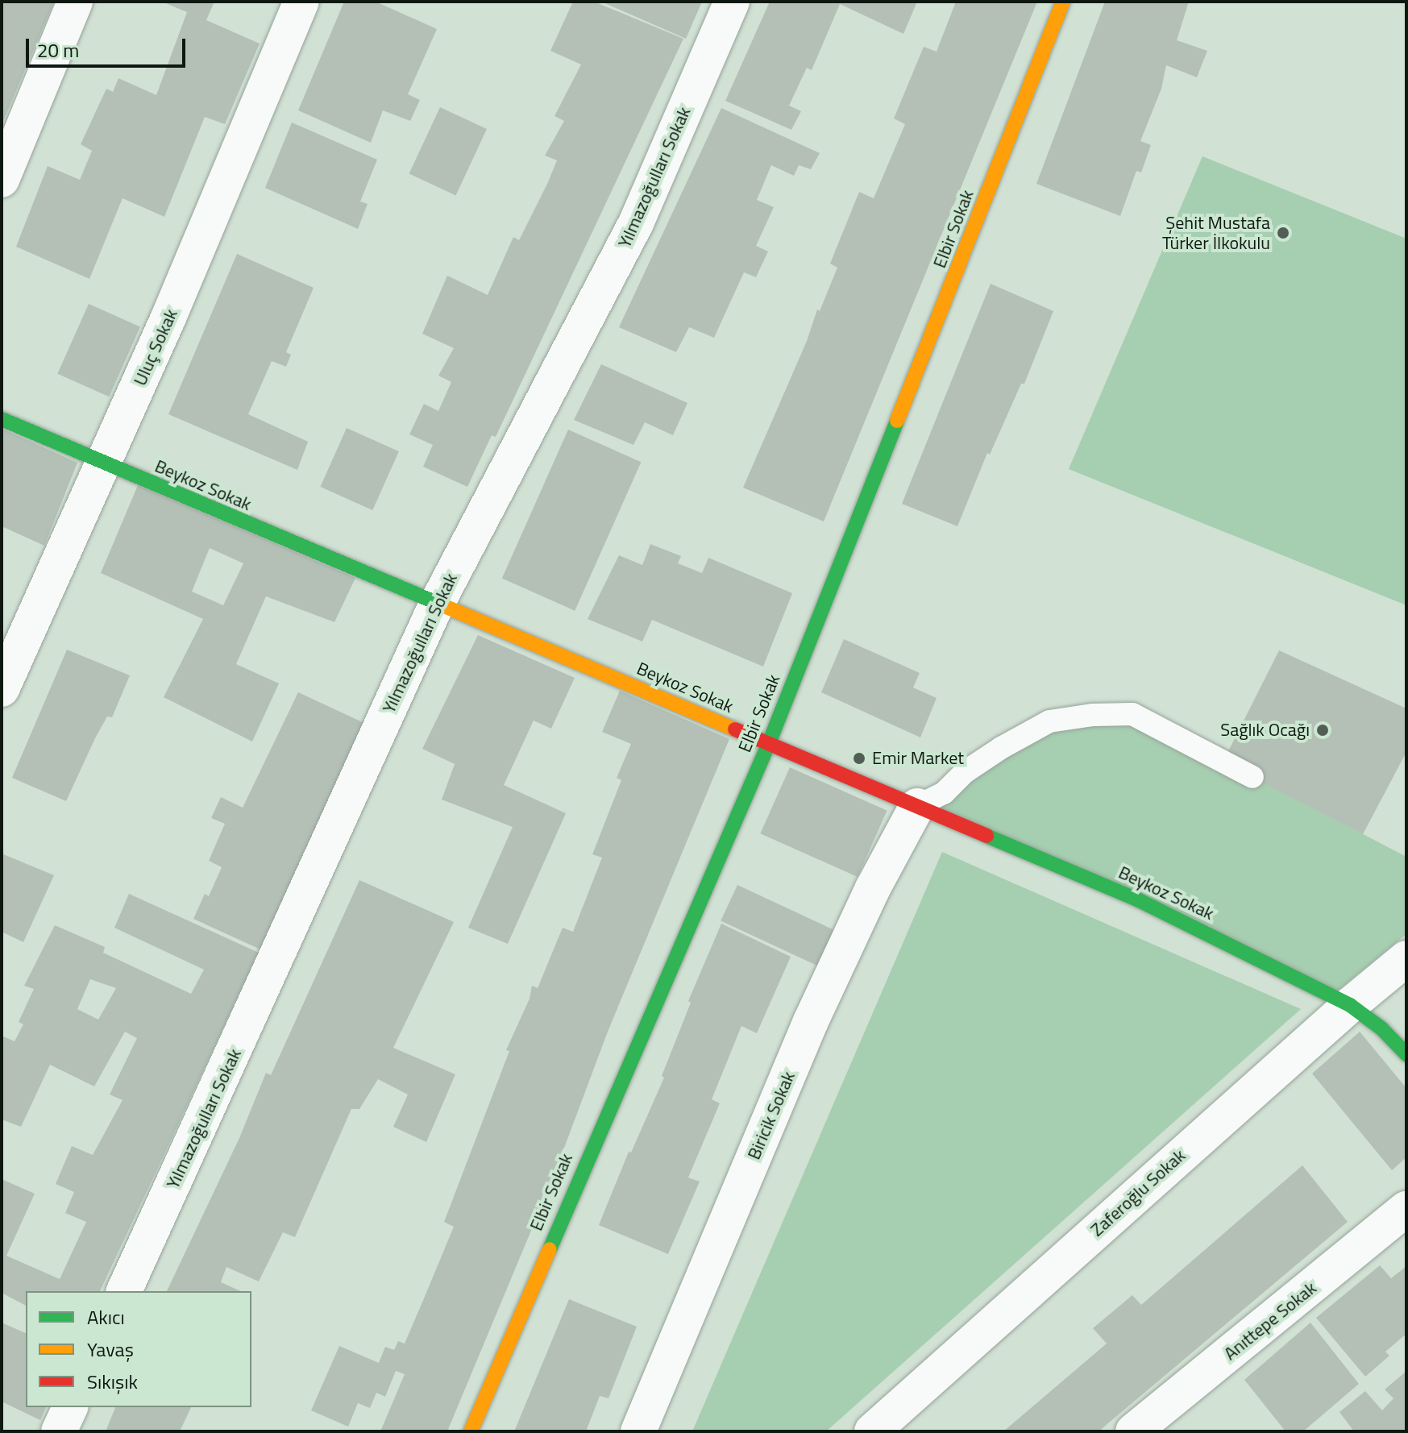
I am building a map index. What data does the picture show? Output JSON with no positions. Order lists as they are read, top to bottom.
{
  "streets": {
    "street": [
      "Yılmazoğulları Sokak",
      "Elbir Sokak",
      "Uluç Sokak",
      "Beykoz Sokak",
      "Biricik Sokak",
      "Zaferoğlu Sokak",
      "Anıttepe Sokak"
    ]
  },
  "crossings": [
    ["Yılmazoğulları Sokak", "Beykoz Sokak"],
    ["Elbir Sokak", "Beykoz Sokak"],
    ["Uluç Sokak", "Beykoz Sokak"],
    ["Beykoz Sokak", "Biricik Sokak"],
    ["Beykoz Sokak", "Zaferoğlu Sokak"]
  ],
  "places": ["Şehit Mustafa Türker İlkokulu", "Sağlık Ocağı", "Emir Market"],
  "legend": ["Akıcı", "Yavaş", "Sıkışık"],
  "scale_bar": "20 m"
}
